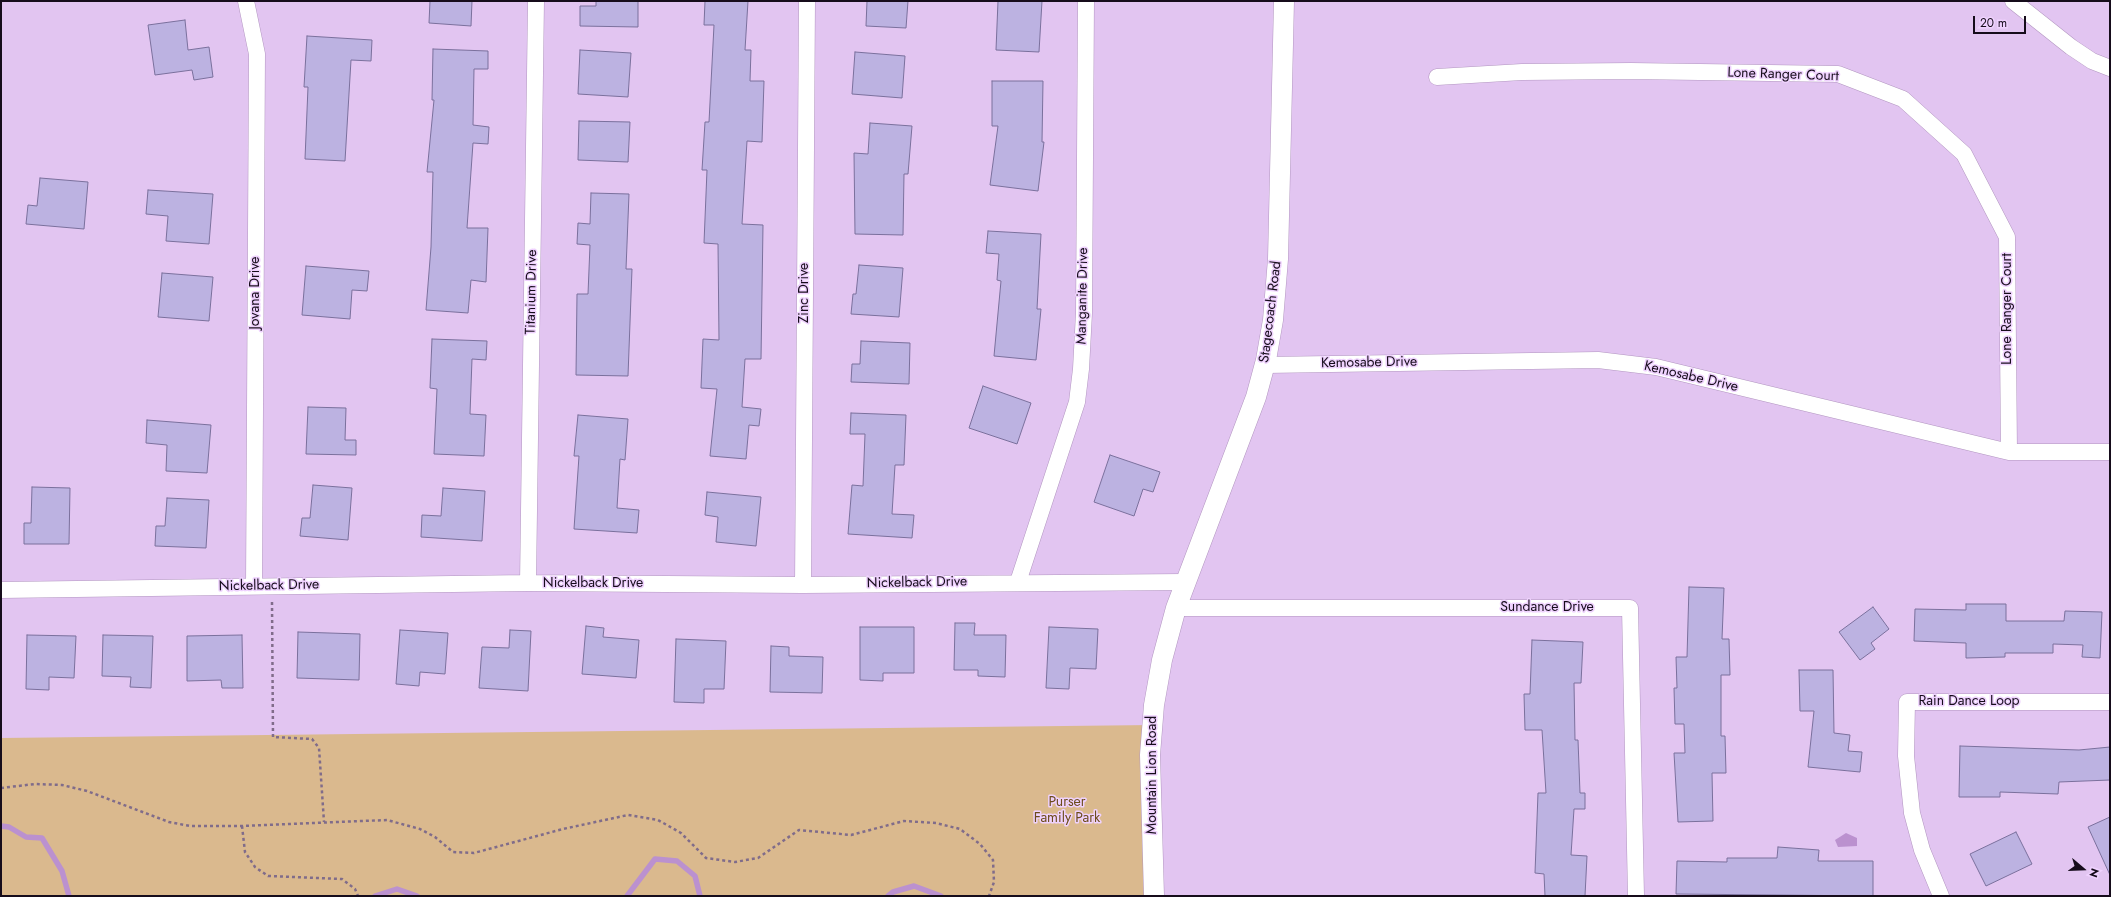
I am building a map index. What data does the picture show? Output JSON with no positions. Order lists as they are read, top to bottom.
{
  "streets": {
    "street": [
      "Lone Ranger Court",
      "Titanium Drive",
      "Jovana Drive",
      "Zinc Drive",
      "Manganite Drive",
      "Stagecoach Road",
      "Kemosabe Drive",
      "Nickelback Drive",
      "Sundance Drive",
      "Rain Dance Loop",
      "Mountain Lion Road"
    ]
  },
  "crossings": [
    ["Lone Ranger Court", "Kemosabe Drive"],
    ["Titanium Drive", "Nickelback Drive"],
    ["Jovana Drive", "Nickelback Drive"],
    ["Zinc Drive", "Nickelback Drive"],
    ["Manganite Drive", "Nickelback Drive"],
    ["Stagecoach Road", "Kemosabe Drive"],
    ["Stagecoach Road", "Nickelback Drive"],
    ["Stagecoach Road", "Sundance Drive"],
    ["Stagecoach Road", "Mountain Lion Road"],
    ["Sundance Drive", "Mountain Lion Road"]
  ],
  "parks": ["Purser Family Park"],
  "scale_bar": "20 m",
  "north": "right"
}
